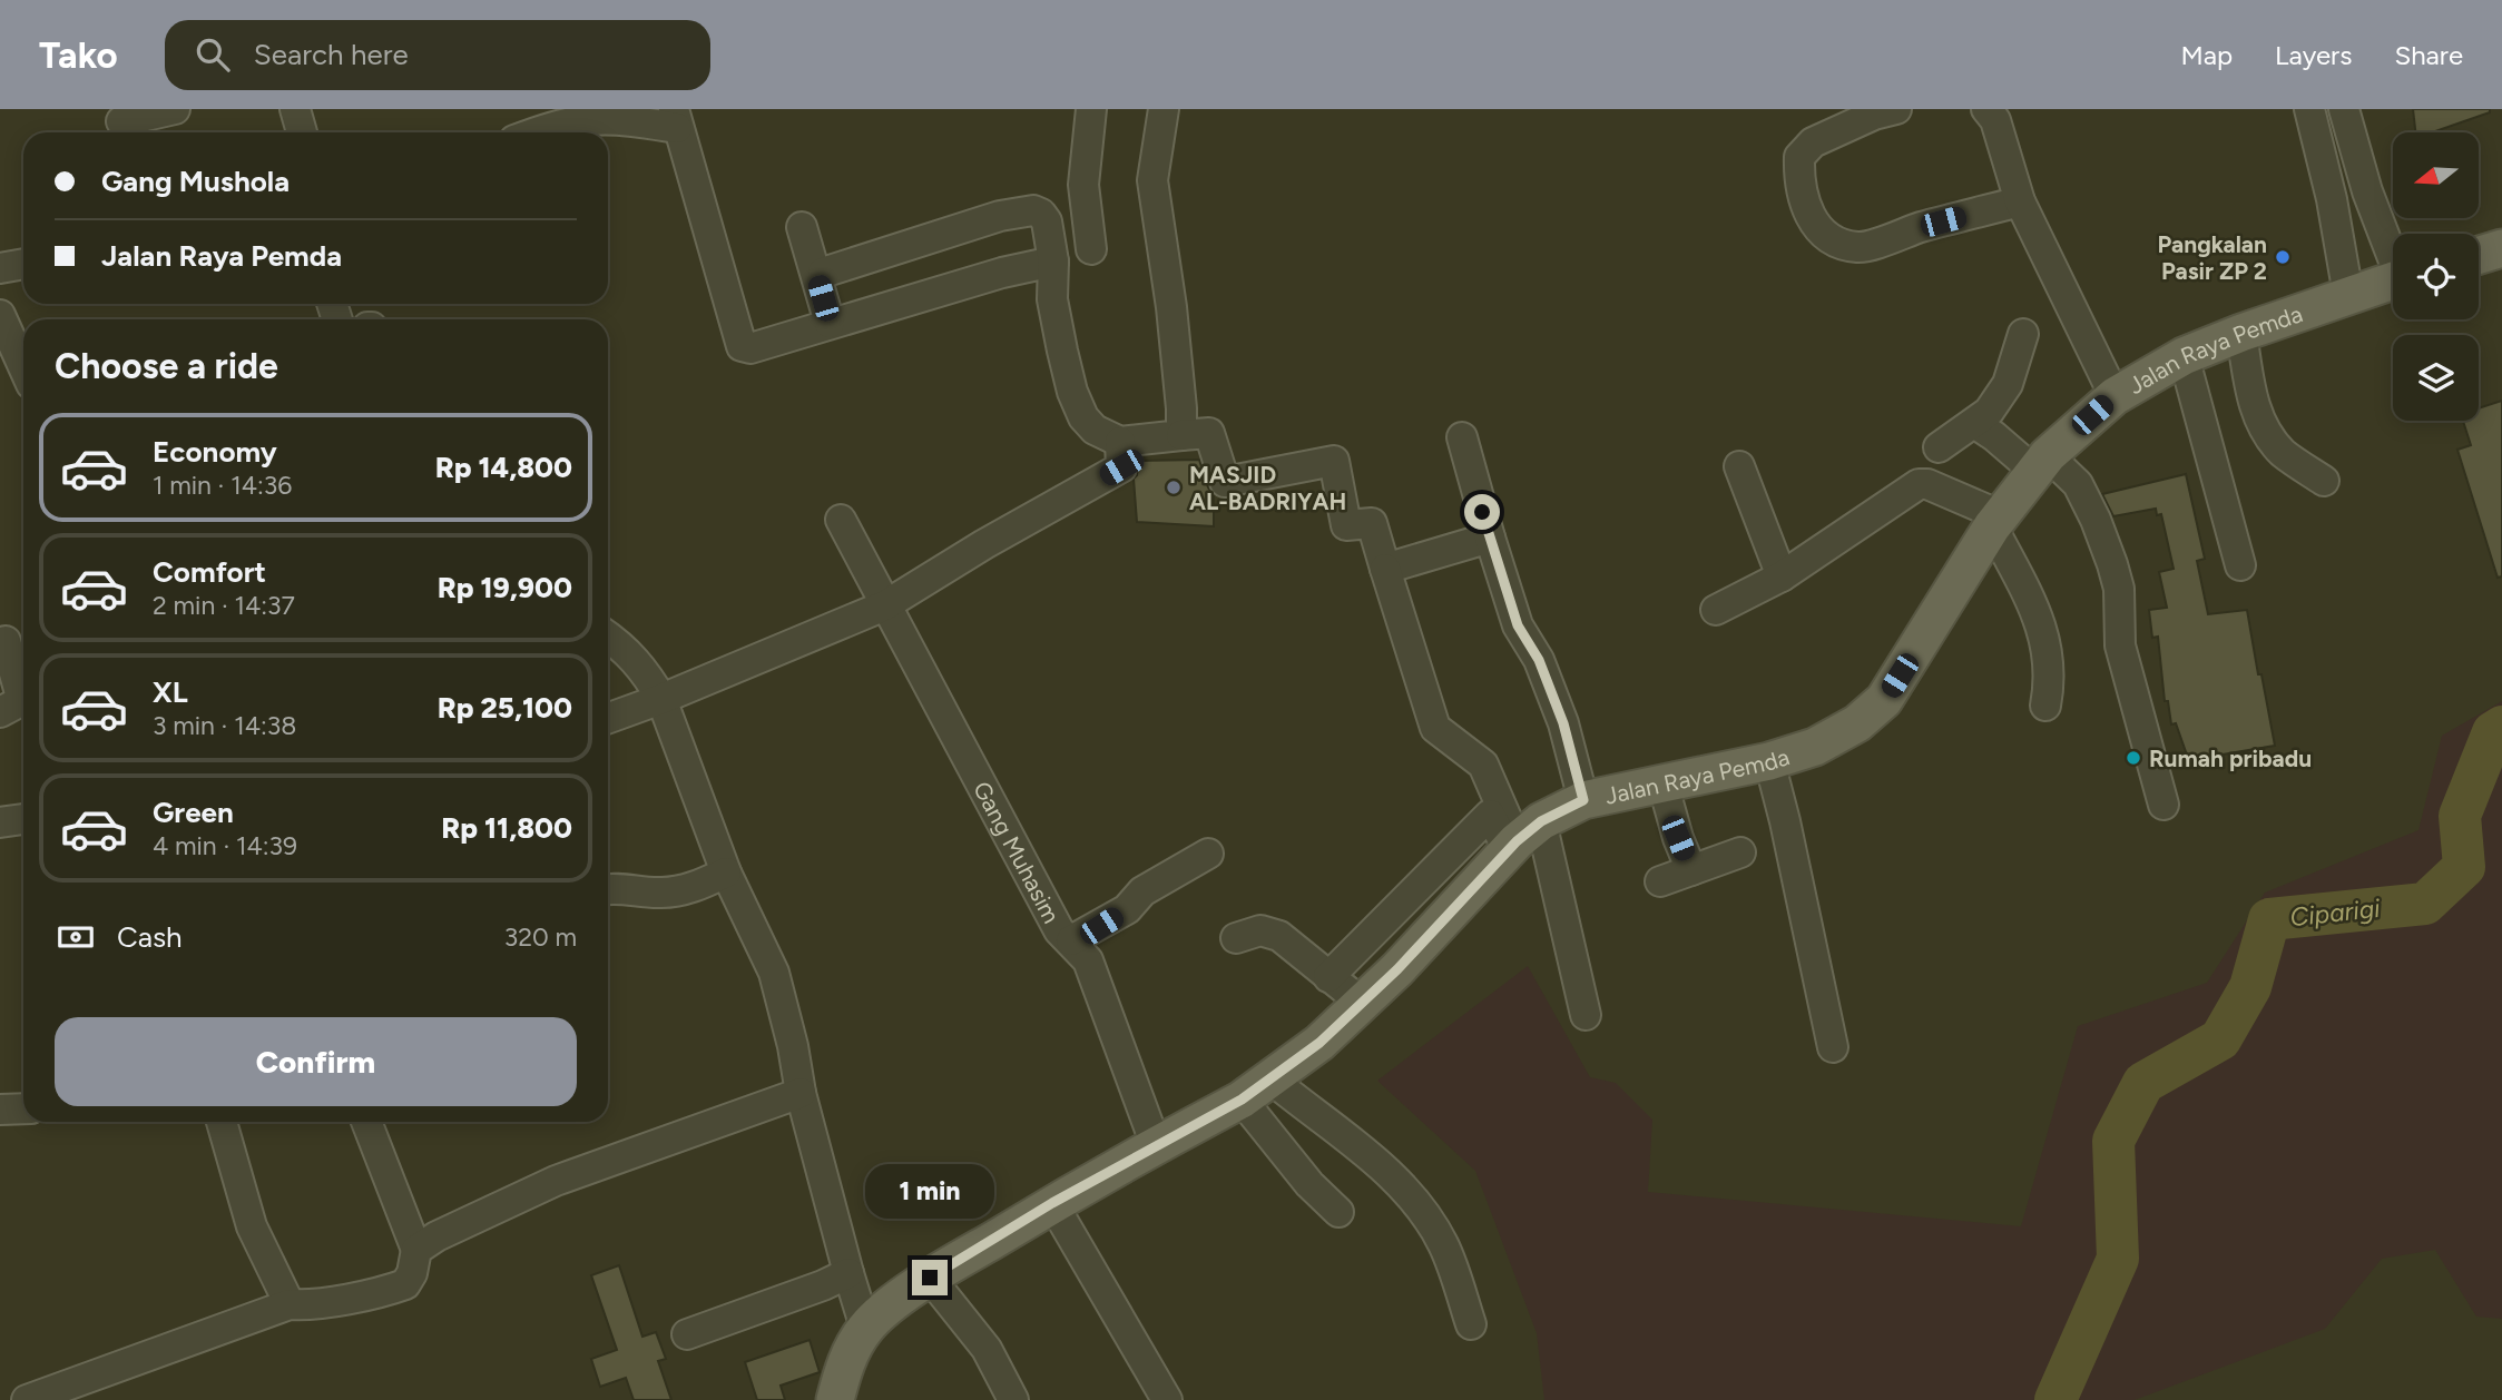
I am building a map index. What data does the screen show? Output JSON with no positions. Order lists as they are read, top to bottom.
{
  "streets": {
    "main road": ["Jalan Raya Pemda"],
    "street": ["Gang Muhasim"]
  },
  "crossings": [
    ["Jalan Raya Pemda", "Gang Muhasim"]
  ],
  "water": ["Ciparigi"],
  "places": ["Pangkalan Pasir ZP 2", "MASJID AL-BADRIYAH", "Rumah pribadu"],
  "north": "left",
  "page": {
    "header": "Tako",
    "search": "Search here",
    "nav": ["Map", "Layers", "Share"],
    "banner": ["Gang Mushola", "Jalan Raya Pemda"],
    "heading": "Choose a ride",
    "list": [
      {
        "name": "Economy",
        "note": "1 min · 14:36",
        "value": "Rp 14,800"
      },
      {
        "name": "Comfort",
        "note": "2 min · 14:37",
        "value": "Rp 19,900"
      },
      {
        "name": "XL",
        "note": "3 min · 14:38",
        "value": "Rp 25,100"
      },
      {
        "name": "Green",
        "note": "4 min · 14:39",
        "value": "Rp 11,800"
      }
    ],
    "pay": ["Cash", "320 m"],
    "buttons": "Confirm",
    "bubble": "1 min"
  }
}
